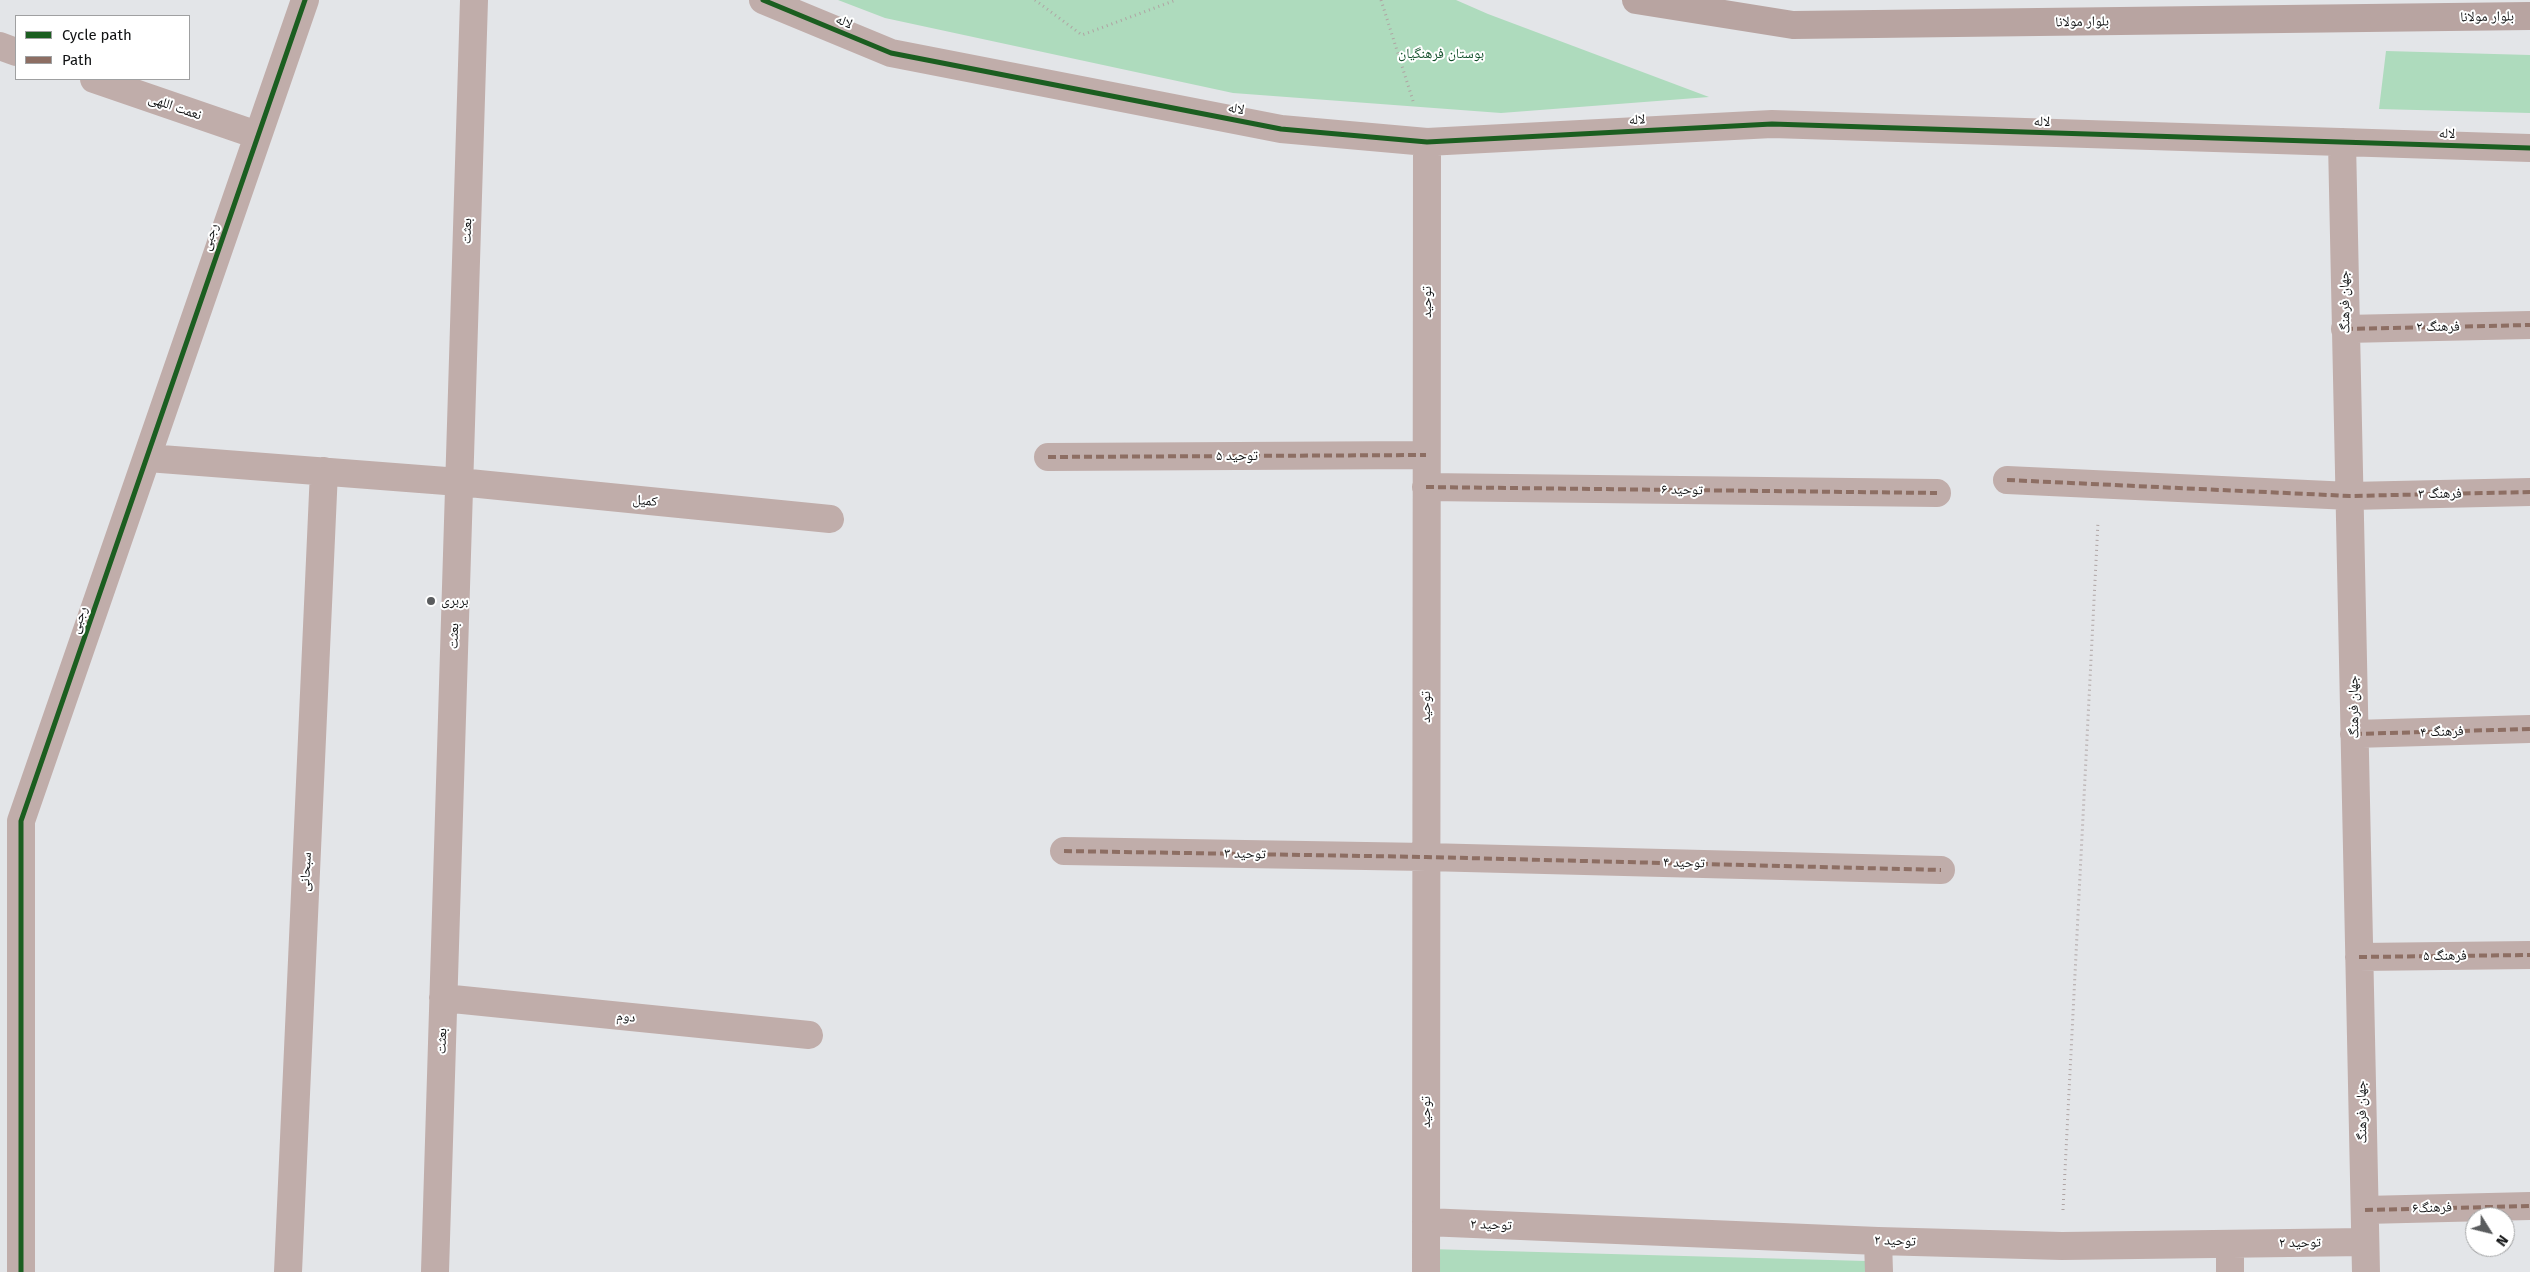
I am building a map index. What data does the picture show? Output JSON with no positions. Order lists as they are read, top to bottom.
{
  "streets": {
    "main road": ["بلوار مولانا"],
    "street": [
      "لاله",
      "نعمت اللهی",
      "بعثت",
      "رجبی",
      "توحید",
      "جهان فرهنگ",
      "فرهنگ ۲",
      "توحید ۵",
      "توحید ۶",
      "فرهنگ ۳",
      "کمیل",
      "فرهنگ ۴",
      "توحید ۳",
      "توحید ۴",
      "سبحانی",
      "فرهنگ ۵",
      "دوم",
      "فرهنگ۶",
      "توحید ۲"
    ]
  },
  "crossings": [
    ["لاله", "توحید"],
    ["لاله", "جهان فرهنگ"],
    ["نعمت اللهی", "رجبی"],
    ["بعثت", "کمیل"],
    ["بعثت", "دوم"],
    ["رجبی", "کمیل"],
    ["توحید", "توحید ۵"],
    ["توحید", "توحید ۶"],
    ["توحید", "توحید ۳"],
    ["توحید", "توحید ۴"],
    ["توحید", "توحید ۲"],
    ["جهان فرهنگ", "فرهنگ ۲"],
    ["جهان فرهنگ", "فرهنگ ۳"],
    ["جهان فرهنگ", "فرهنگ ۴"],
    ["جهان فرهنگ", "فرهنگ ۵"],
    ["جهان فرهنگ", "فرهنگ۶"],
    ["جهان فرهنگ", "توحید ۲"],
    ["کمیل", "سبحانی"],
    ["توحید ۳", "توحید ۴"]
  ],
  "parks": ["بوستان فرهنگیان"],
  "places": ["بربری"],
  "legend": ["Cycle path", "Path"],
  "north": "bottom right"
}
